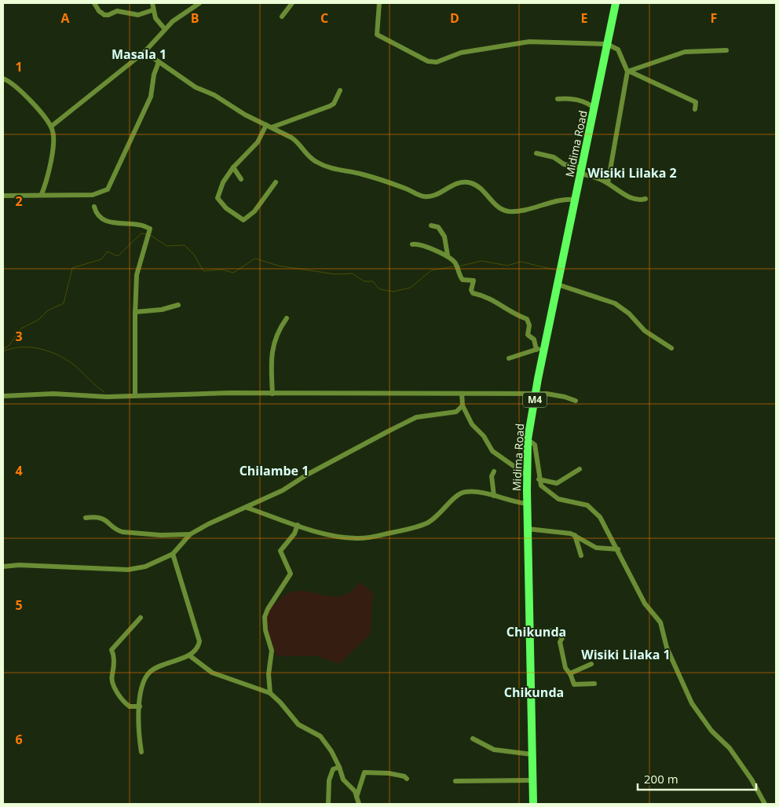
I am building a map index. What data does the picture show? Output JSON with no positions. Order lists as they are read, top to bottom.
{
  "streets": {
    "main road": ["Midima Road", "M4"]
  },
  "districts": [
    "Masala 1",
    "Wisiki Lilaka 2",
    "Chilambe 1",
    "Chikunda",
    "Wisiki Lilaka 1",
    "Chikunda"
  ],
  "scale_bar": "200 m",
  "grid": {
    "columns": [
      "A",
      "B",
      "C",
      "D",
      "E",
      "F"
    ],
    "rows": [
      "1",
      "2",
      "3",
      "4",
      "5",
      "6"
    ]
  }
}
